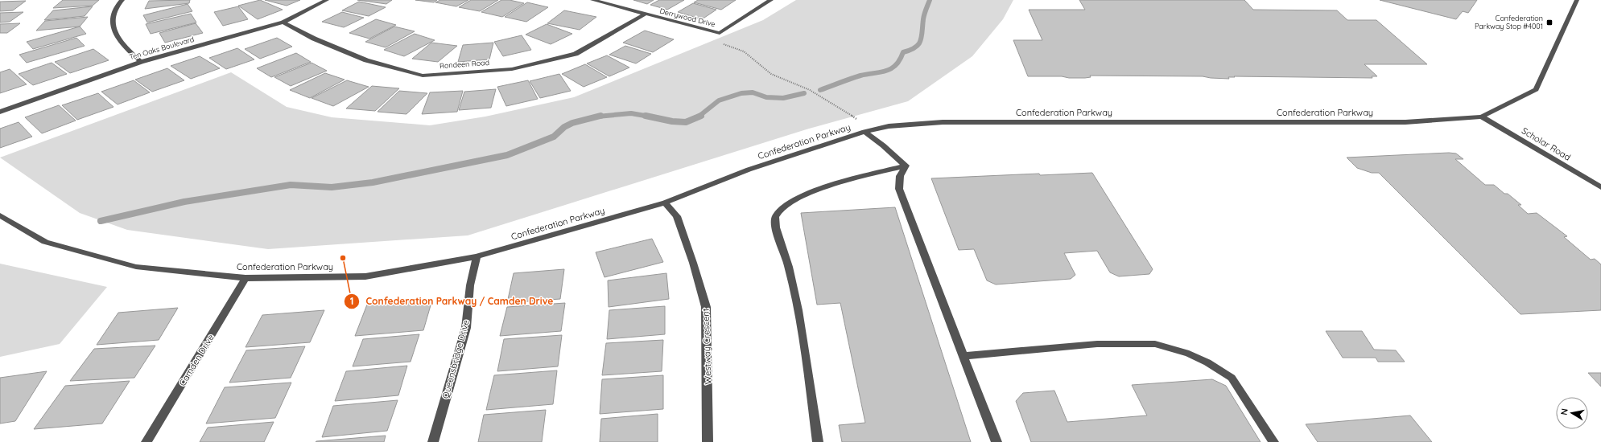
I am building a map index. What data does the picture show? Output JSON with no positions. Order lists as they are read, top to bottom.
{
  "streets": {
    "street": [
      "Derrywood Drive",
      "Ten Oaks Boulevard",
      "Rondeen Road",
      "Confederation Parkway",
      "Scholar Road",
      "Westway Crescent",
      "Queensbridge Drive",
      "Camden Drive"
    ]
  },
  "crossings": [
    ["Derrywood Drive", "Rondeen Road"],
    ["Ten Oaks Boulevard", "Rondeen Road"],
    ["Confederation Parkway", "Scholar Road"],
    ["Confederation Parkway", "Westway Crescent"],
    ["Confederation Parkway", "Queensbridge Drive"],
    ["Confederation Parkway", "Camden Drive"]
  ],
  "places": {
    "transit": ["Confederation Parkway Stop #4001"],
    "other": ["Confederation Parkway / Camden Drive"]
  },
  "north": "left"
}
